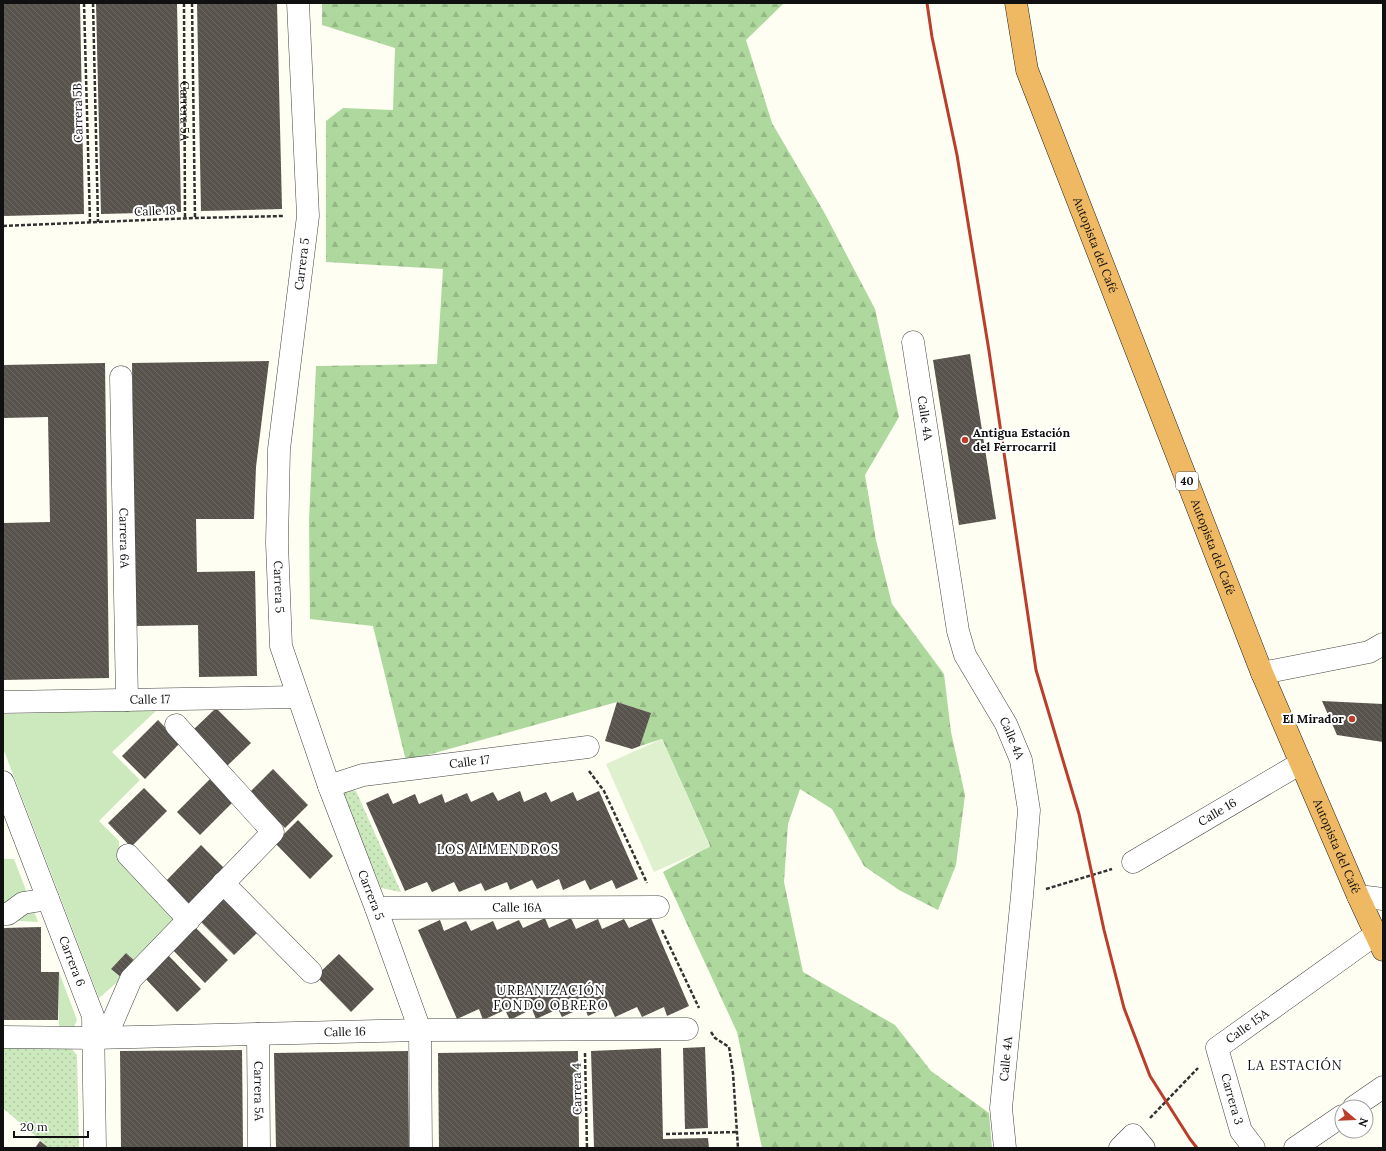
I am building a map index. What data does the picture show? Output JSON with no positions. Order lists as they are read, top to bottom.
{
  "streets": {
    "highway": ["Autopista del Café", "40"],
    "street": [
      "Carrera 5A",
      "Carrera 5",
      "Calle 4A",
      "Carrera 6A",
      "Calle 17",
      "Calle 16",
      "Calle 16A",
      "Carrera 6",
      "Calle 15A",
      "Carrera 3"
    ],
    "path": ["Carrera 5B", "Calle 18", "Carrera 4"]
  },
  "crossings": [
    ["Carrera 5A", "Calle 18"],
    ["Carrera 5A", "Calle 16"],
    ["Carrera 5B", "Calle 18"],
    ["Calle 18", "Carrera 5"],
    ["Autopista del Café", "Calle 16"],
    ["Autopista del Café", "Calle 15A"],
    ["Carrera 5", "Calle 17"],
    ["Carrera 5", "Calle 16"],
    ["Carrera 5", "Calle 16A"],
    ["Carrera 6A", "Calle 17"],
    ["Calle 16", "Carrera 6"],
    ["Calle 16", "Carrera 4"],
    ["Calle 15A", "Carrera 3"]
  ],
  "districts": ["LOS ALMENDROS", "URBANIZACIÓN FONDO OBRERO", "LA ESTACIÓN"],
  "places": ["Antigua Estación del Ferrocarril", "El Mirador"],
  "scale_bar": "20 m",
  "north": "right"
}
